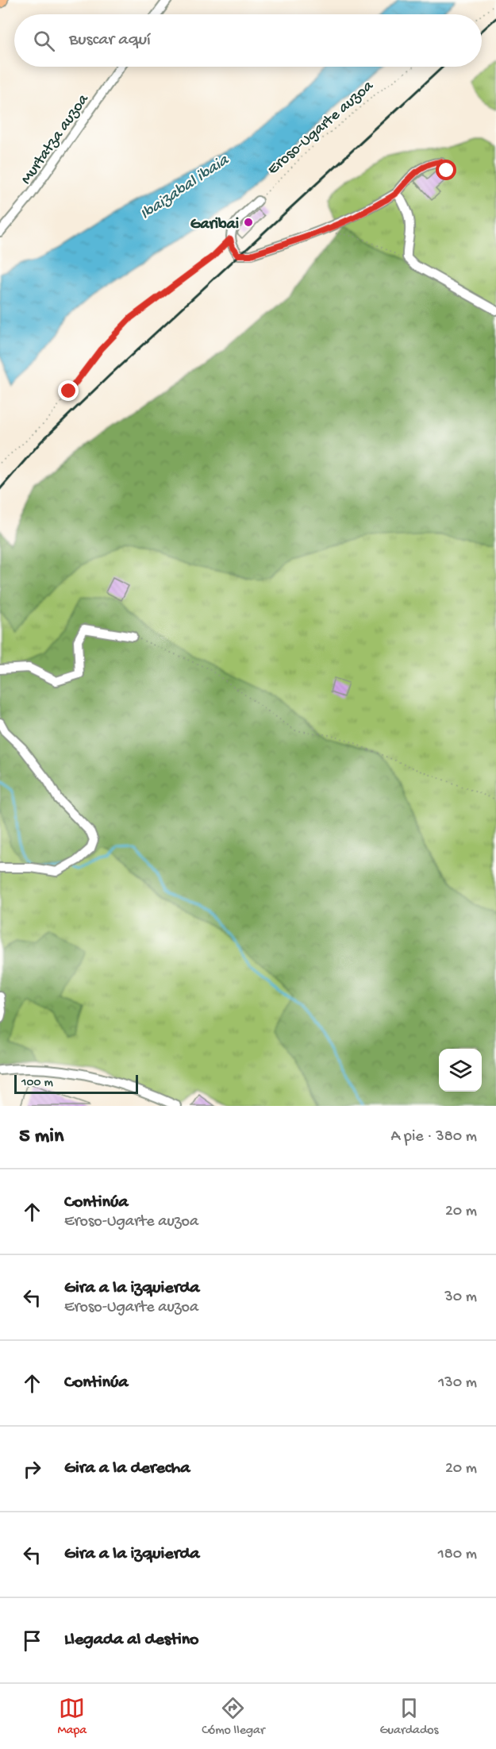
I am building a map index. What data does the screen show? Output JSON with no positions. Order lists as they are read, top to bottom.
{
  "streets": {
    "street": ["Murtatza auzoa"],
    "path": ["Eroso-Ugarte auzoa"]
  },
  "water": ["Ibaizabal ibaia"],
  "places": ["Garibai"],
  "scale_bar": "100 m",
  "page": {
    "search": "Buscar aquí",
    "scale": "100 m",
    "heading": ["5 min", "A pie · 380 m"],
    "list": [
      ["Continúa", "Eroso-Ugarte auzoa", "20 m"],
      ["Gira a la izquierda", "Eroso-Ugarte auzoa", "30 m"],
      ["Continúa", "130 m"],
      ["Gira a la derecha", "20 m"],
      ["Gira a la izquierda", "180 m"],
      "Llegada al destino"
    ],
    "nav": ["Mapa", "Cómo llegar", "Guardados"]
  }
}
